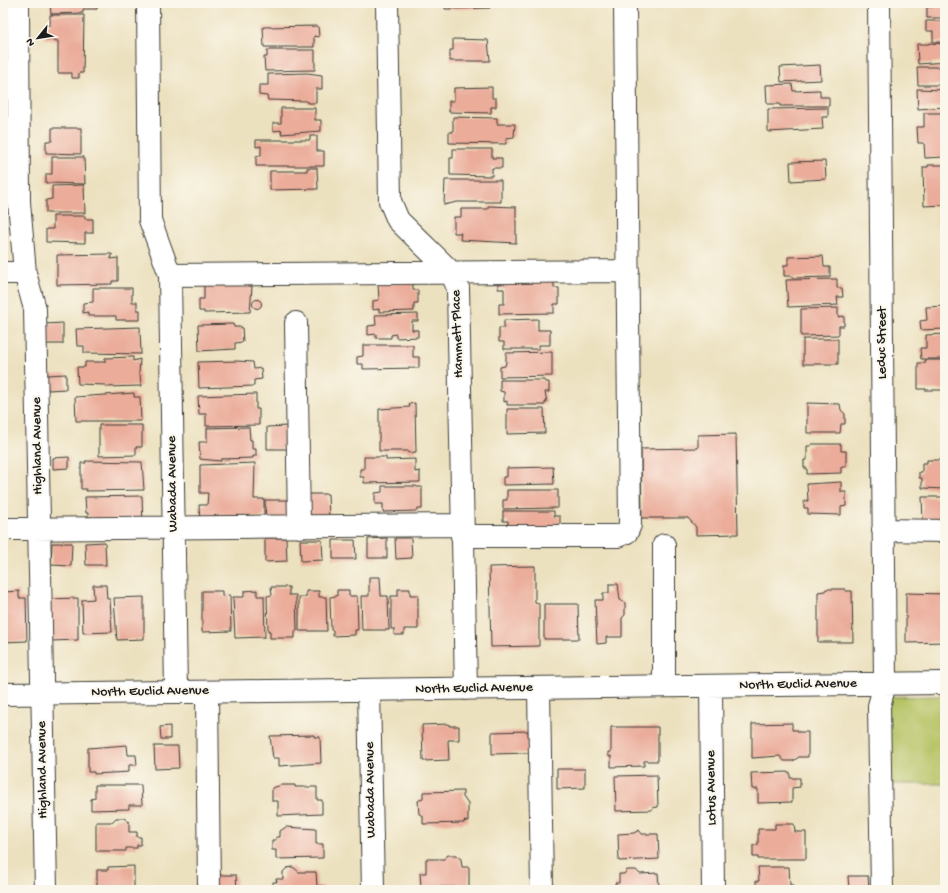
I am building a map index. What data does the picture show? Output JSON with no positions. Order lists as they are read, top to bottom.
{
  "streets": {
    "street": [
      "Hammett Place",
      "Leduc Street",
      "Highland Avenue",
      "Wabada Avenue",
      "North Euclid Avenue",
      "Lotus Avenue"
    ]
  },
  "crossings": [
    ["Hammett Place", "North Euclid Avenue"],
    ["Leduc Street", "North Euclid Avenue"],
    ["Highland Avenue", "North Euclid Avenue"],
    ["Wabada Avenue", "North Euclid Avenue"],
    ["North Euclid Avenue", "Lotus Avenue"]
  ],
  "north": "bottom left"
}
